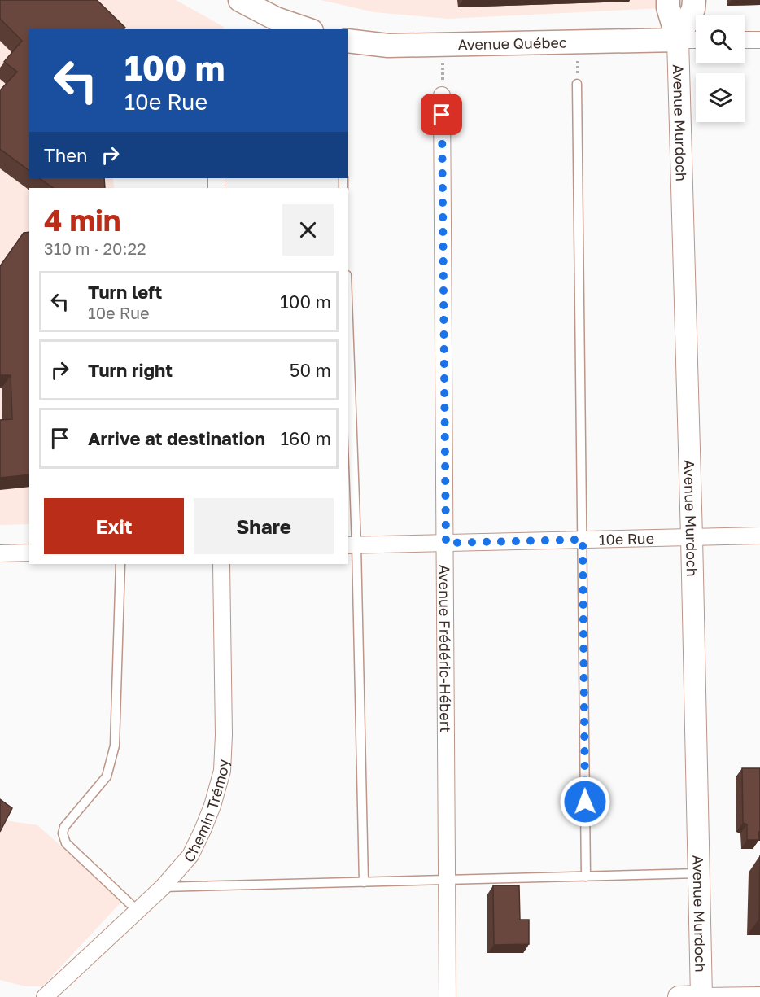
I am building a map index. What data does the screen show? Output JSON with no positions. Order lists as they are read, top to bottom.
{
  "streets": {
    "main road": ["Avenue Québec", "Avenue Murdoch"],
    "street": ["10e Rue", "Avenue Frédéric-Hébert", "Chemin Trémoy"]
  },
  "crossings": [
    ["Avenue Québec", "Avenue Murdoch"],
    ["Avenue Murdoch", "10e Rue"],
    ["10e Rue", "Avenue Frédéric-Hébert"]
  ],
  "page": {
    "turn": ["100 m", "10e Rue"],
    "then": "Then",
    "heading": ["4 min", "310 m · 20:22"],
    "list": [
      {
        "name": "Turn left",
        "note": "10e Rue",
        "value": "100 m"
      },
      {
        "name": "Turn right",
        "value": "50 m"
      },
      {
        "name": "Arrive at destination",
        "value": "160 m"
      }
    ],
    "buttons": ["Exit", "Share"]
  }
}
